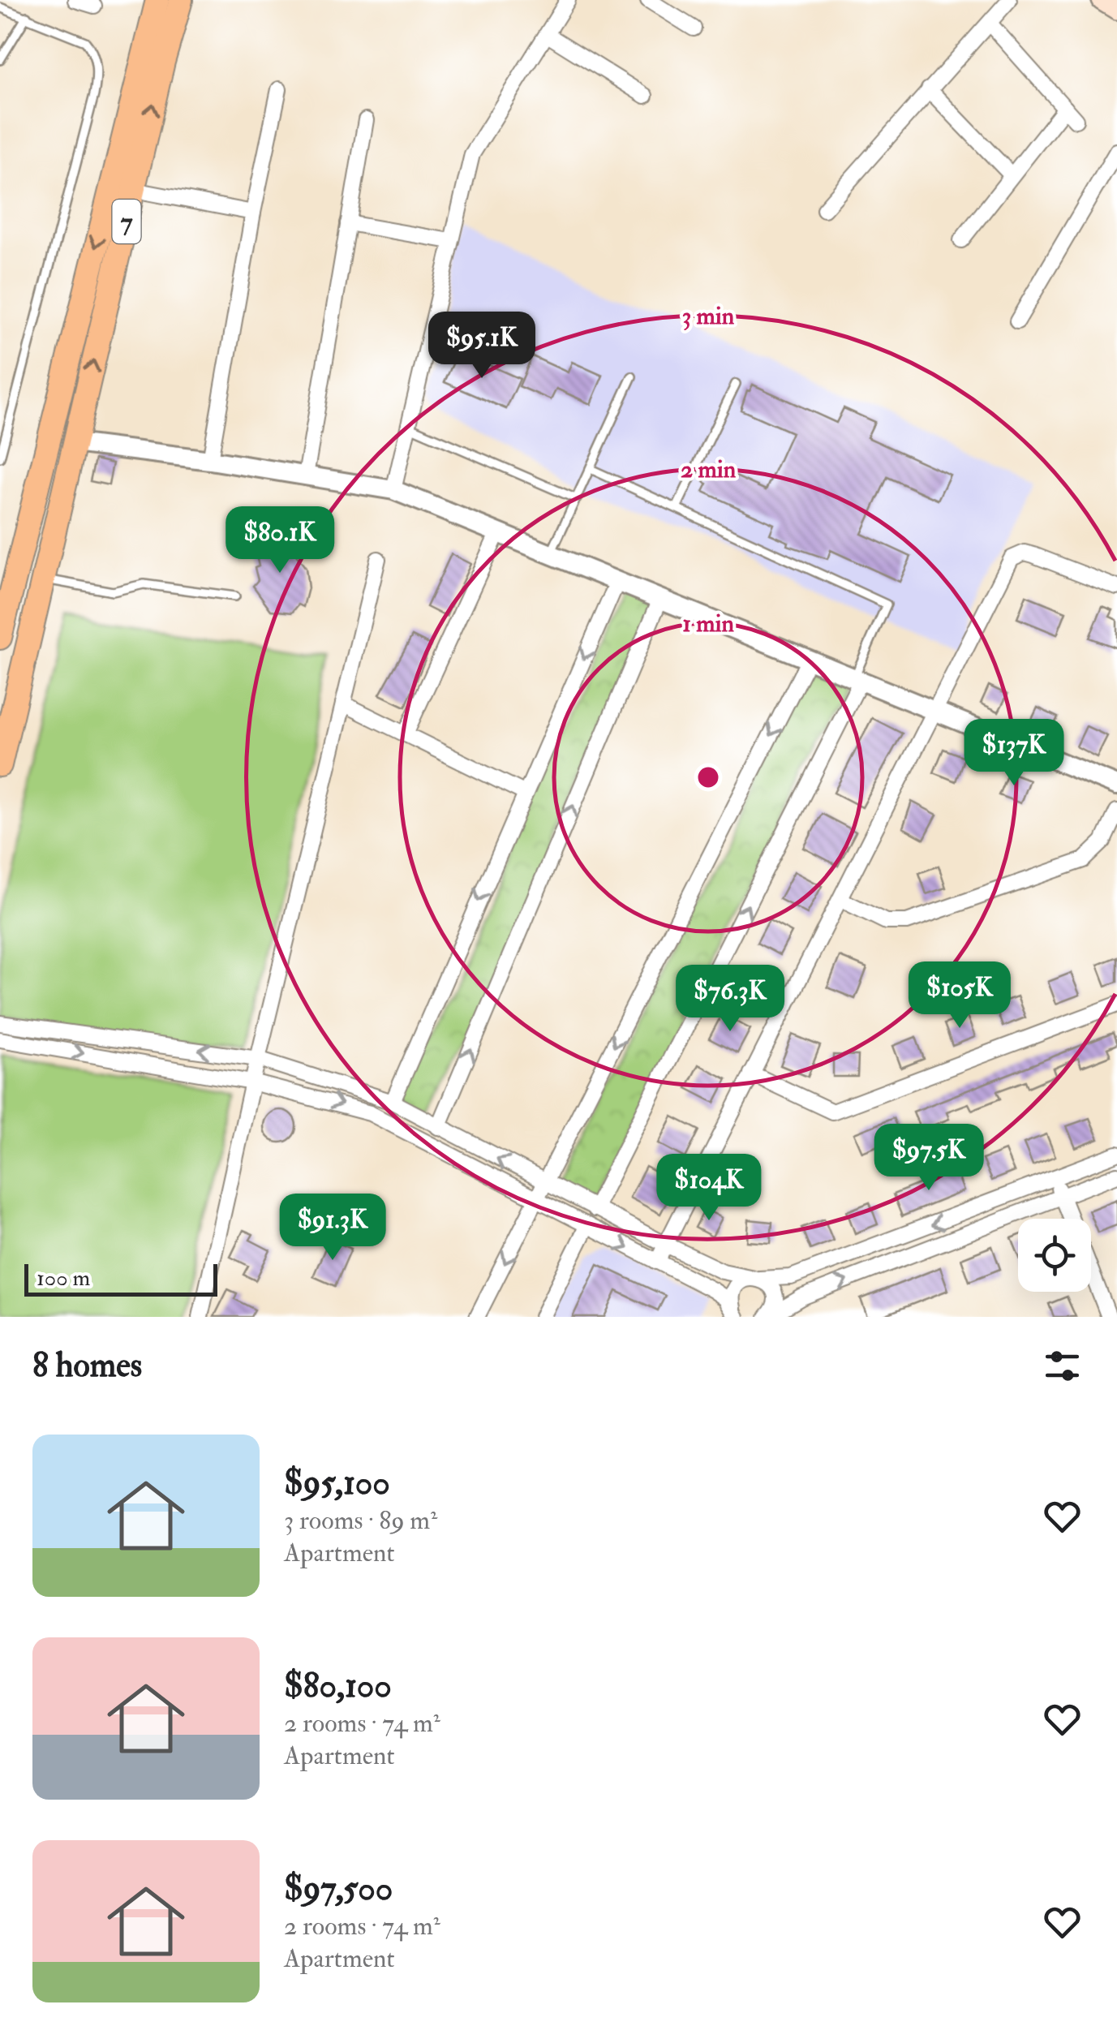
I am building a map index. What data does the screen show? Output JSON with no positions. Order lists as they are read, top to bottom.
{
  "streets": {
    "highway": ["7"]
  },
  "scale_bar": "100 m",
  "page": {
    "price": [
      "$95.1K",
      "$80.1K",
      "$137K",
      "$105K",
      "$76.3K",
      "$97.5K",
      "$104K",
      "$91.3K"
    ],
    "scale": "100 m",
    "heading": "8 homes",
    "list": [
      {
        "name": "$95,100",
        "note": "3 rooms · 89 m² · Apartment"
      },
      {
        "name": "$80,100",
        "note": "2 rooms · 74 m² · Apartment"
      },
      {
        "name": "$97,500",
        "note": "2 rooms · 74 m² · Apartment"
      }
    ]
  },
  "rings": ["3 min", "2 min", "1 min"]
}
